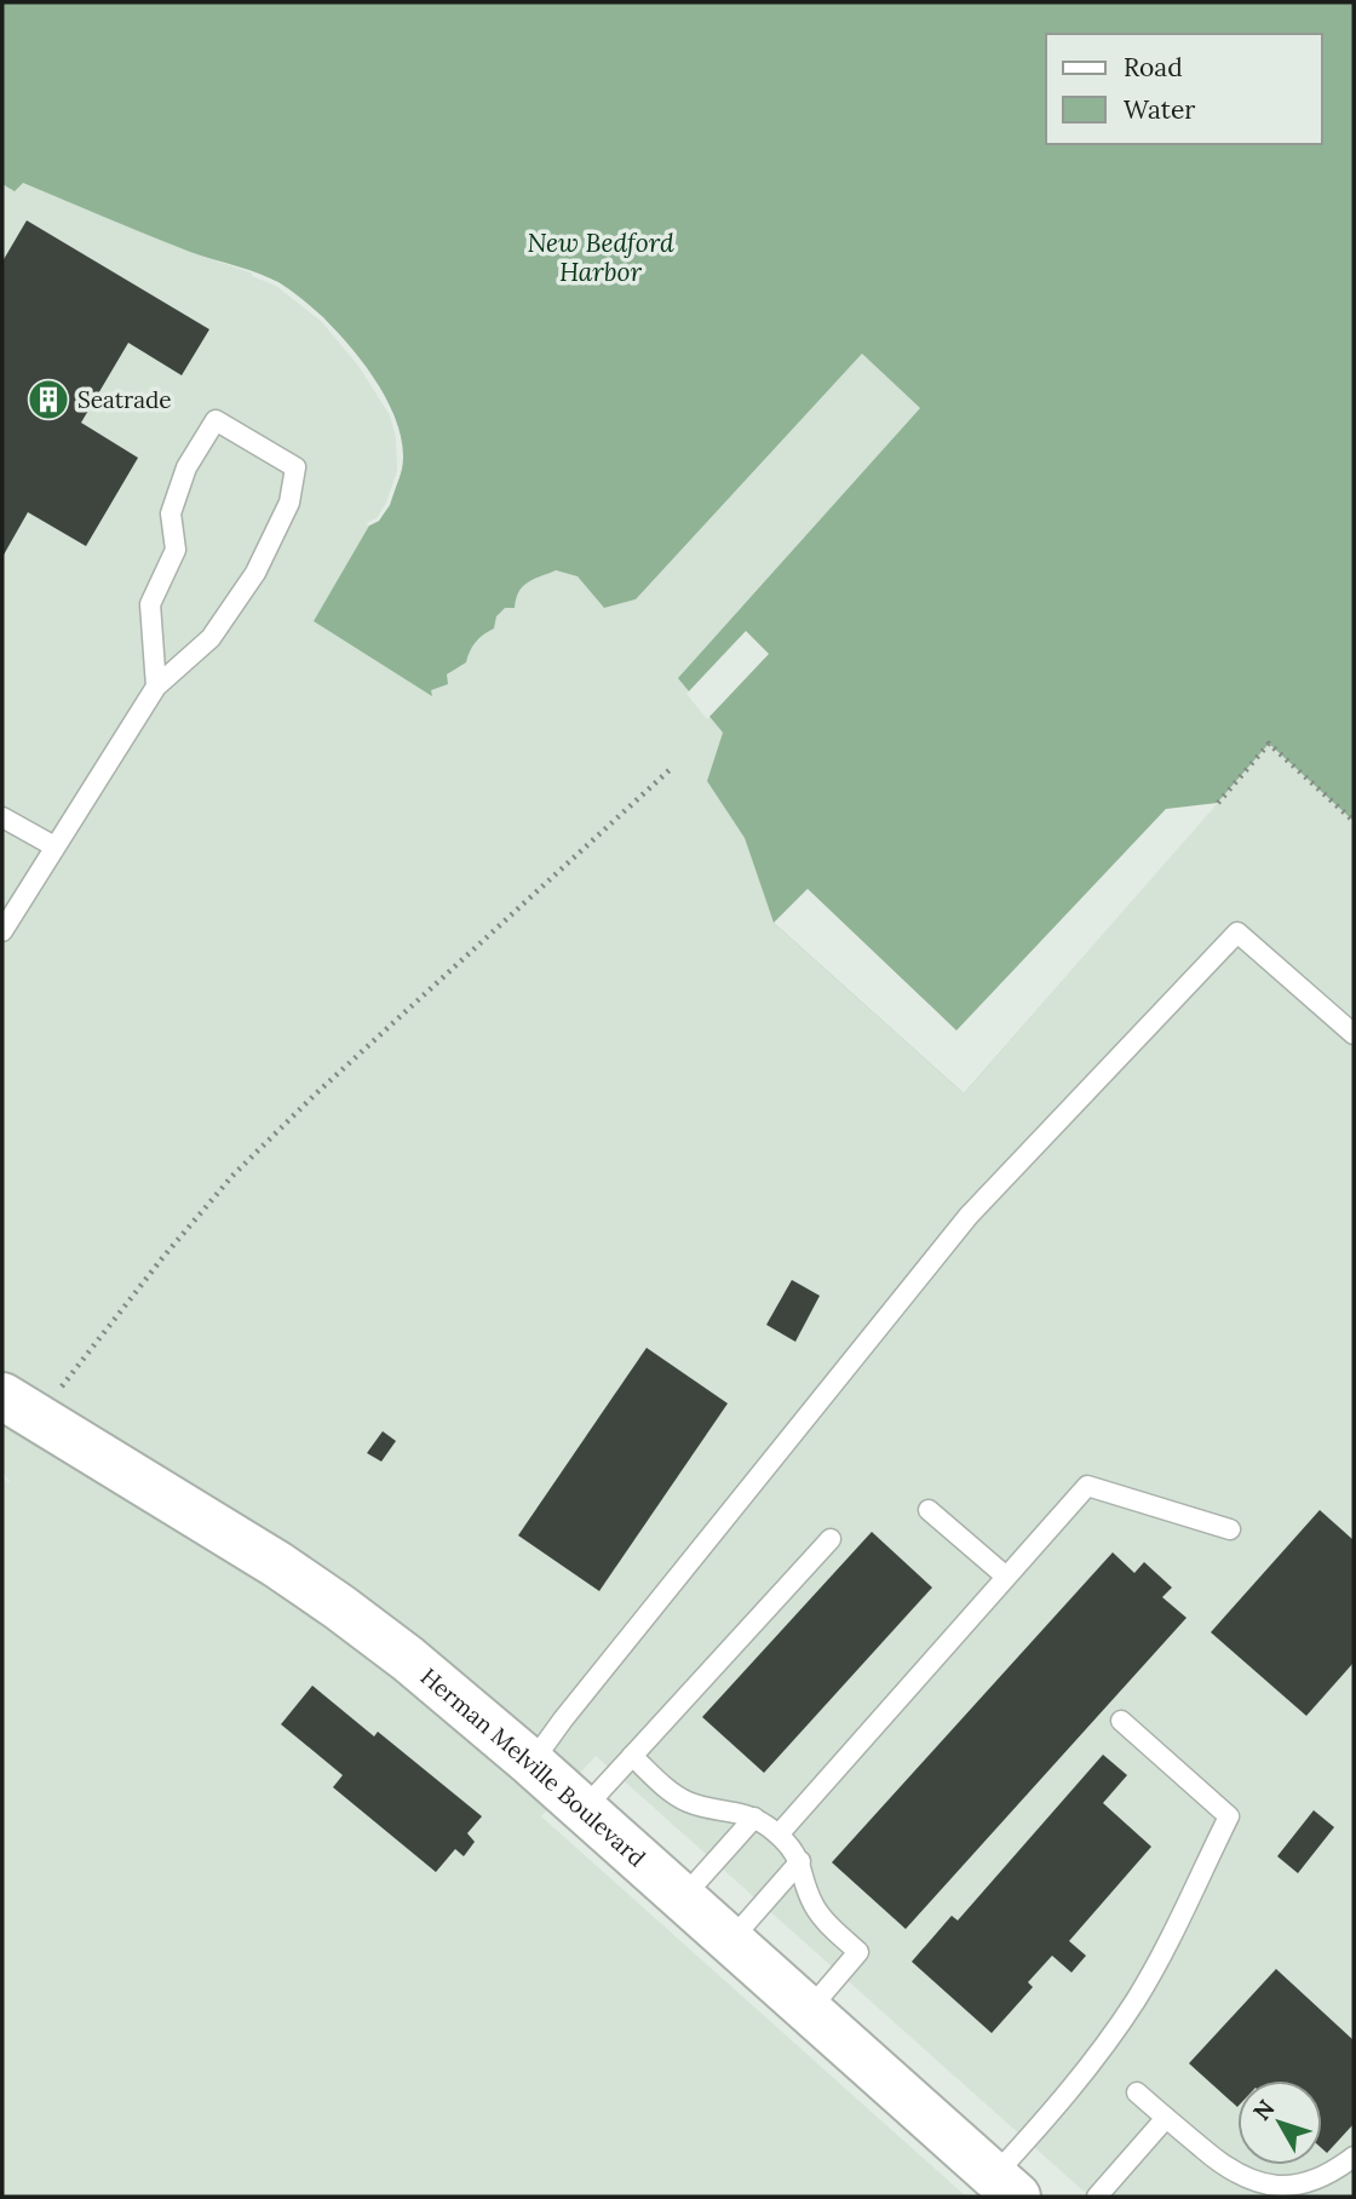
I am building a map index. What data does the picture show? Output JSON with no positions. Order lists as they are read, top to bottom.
{
  "streets": {
    "street": ["Herman Melville Boulevard"]
  },
  "water": ["New Bedford Harbor"],
  "places": {
    "building": ["Seatrade"]
  },
  "legend": ["Road", "Water"],
  "north": "top left"
}
